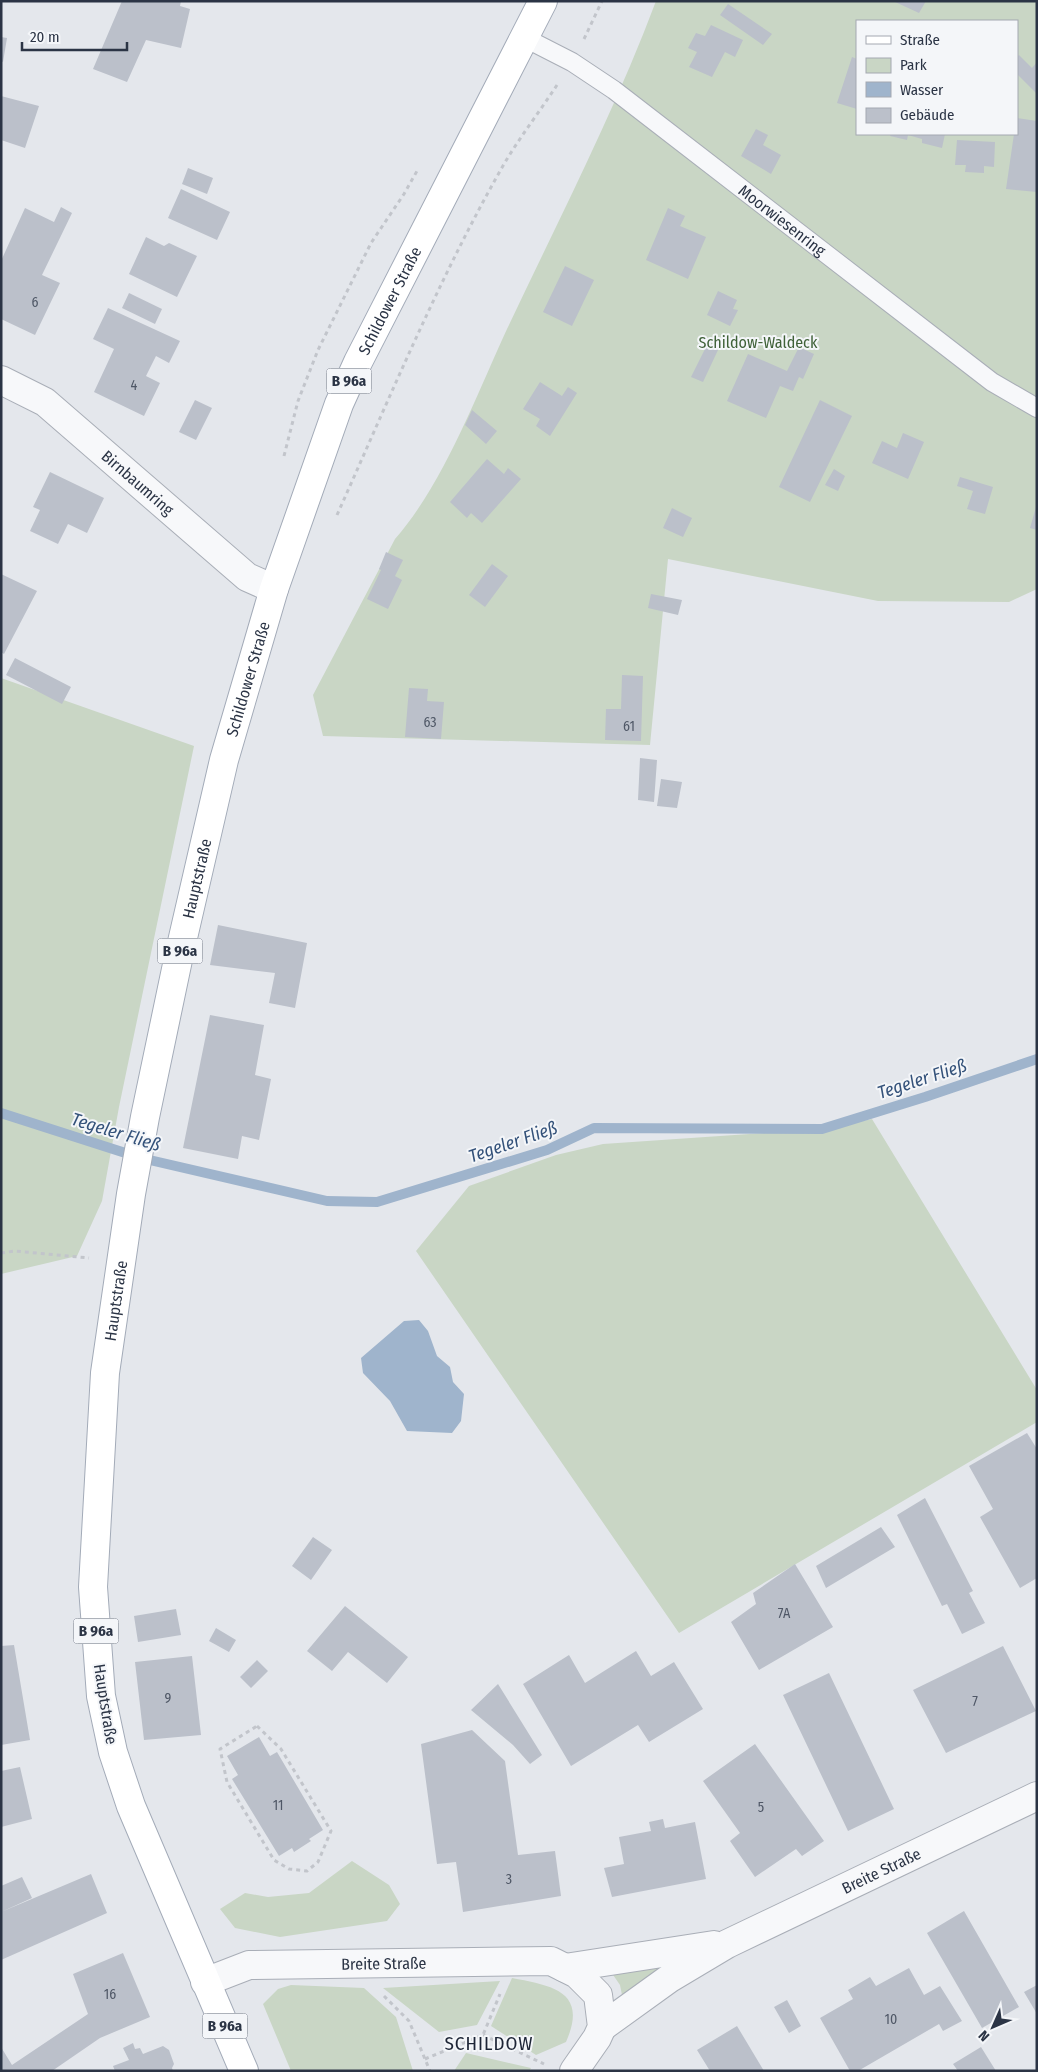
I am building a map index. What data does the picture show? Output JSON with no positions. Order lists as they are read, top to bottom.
{
  "streets": {
    "main road": ["Schildower Straße", "B 96a", "Hauptstraße"],
    "street": ["Birnbaumring", "Breite Straße"],
    "lane": ["Moorwiesenring"]
  },
  "crossings": [
    ["Moorwiesenring", "Schildower Straße"],
    ["Schildower Straße", "Birnbaumring"],
    ["Schildower Straße", "Hauptstraße"],
    ["Hauptstraße", "Breite Straße"]
  ],
  "districts": ["SCHILDOW"],
  "water": ["Tegeler Fließ"],
  "parks": ["Schildow-Waldeck"],
  "house_numbers": [
    "6",
    "4",
    "63",
    "61",
    "7A",
    "9",
    "7",
    "11",
    "5",
    "3",
    "16",
    "10"
  ],
  "legend": [
    "Straße",
    "Park",
    "Wasser",
    "Gebäude"
  ],
  "scale_bar": "20 m",
  "north": "bottom left"
}
